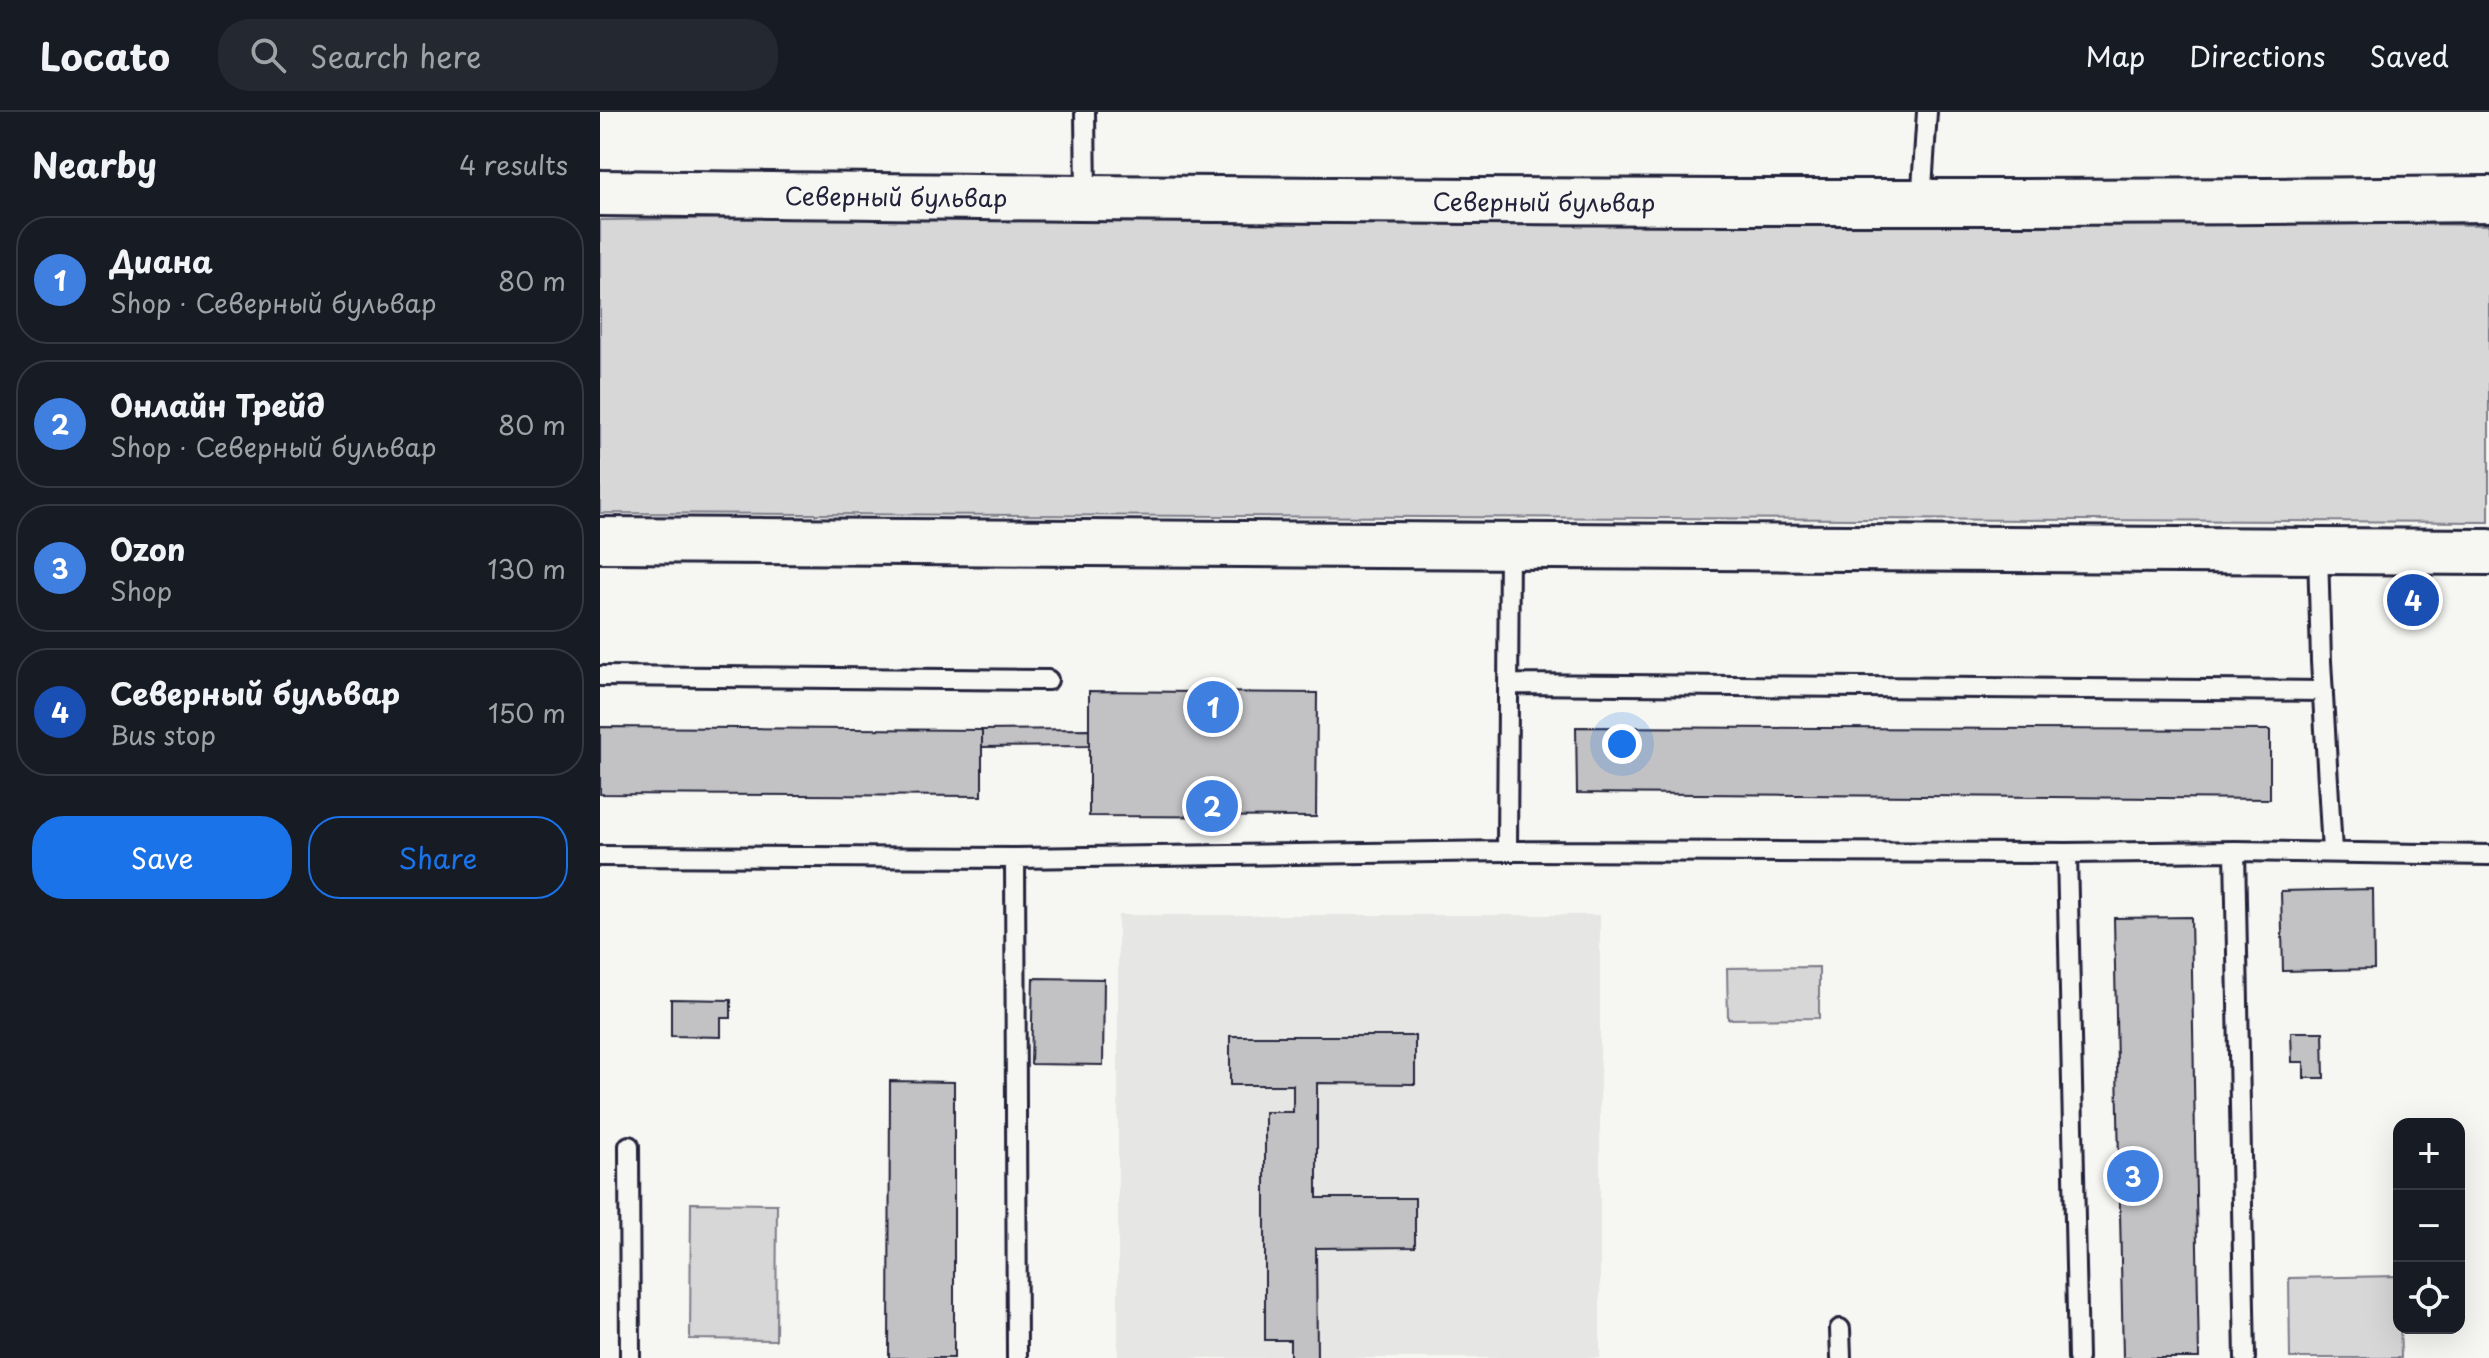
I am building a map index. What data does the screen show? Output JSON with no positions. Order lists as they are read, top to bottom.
{
  "streets": {
    "main road": ["Северный бульвар"]
  },
  "page": {
    "header": "Locato",
    "search": "Search here",
    "nav": ["Map", "Directions", "Saved"],
    "heading": ["Nearby", "4 results"],
    "list": [
      {
        "mark": "1",
        "name": "Диана",
        "note": "Shop · Северный бульвар",
        "value": "80 m"
      },
      {
        "mark": "2",
        "name": "Онлайн Трейд",
        "note": "Shop · Северный бульвар",
        "value": "80 m"
      },
      {
        "mark": "3",
        "name": "Ozon",
        "note": "Shop",
        "value": "130 m"
      },
      {
        "mark": "4",
        "name": "Северный бульвар",
        "note": "Bus stop",
        "value": "150 m"
      }
    ],
    "pins": [
      "4",
      "1",
      "2",
      "3"
    ],
    "buttons": ["Save", "Share"],
    "map_buttons": ["+", "−"]
  }
}
